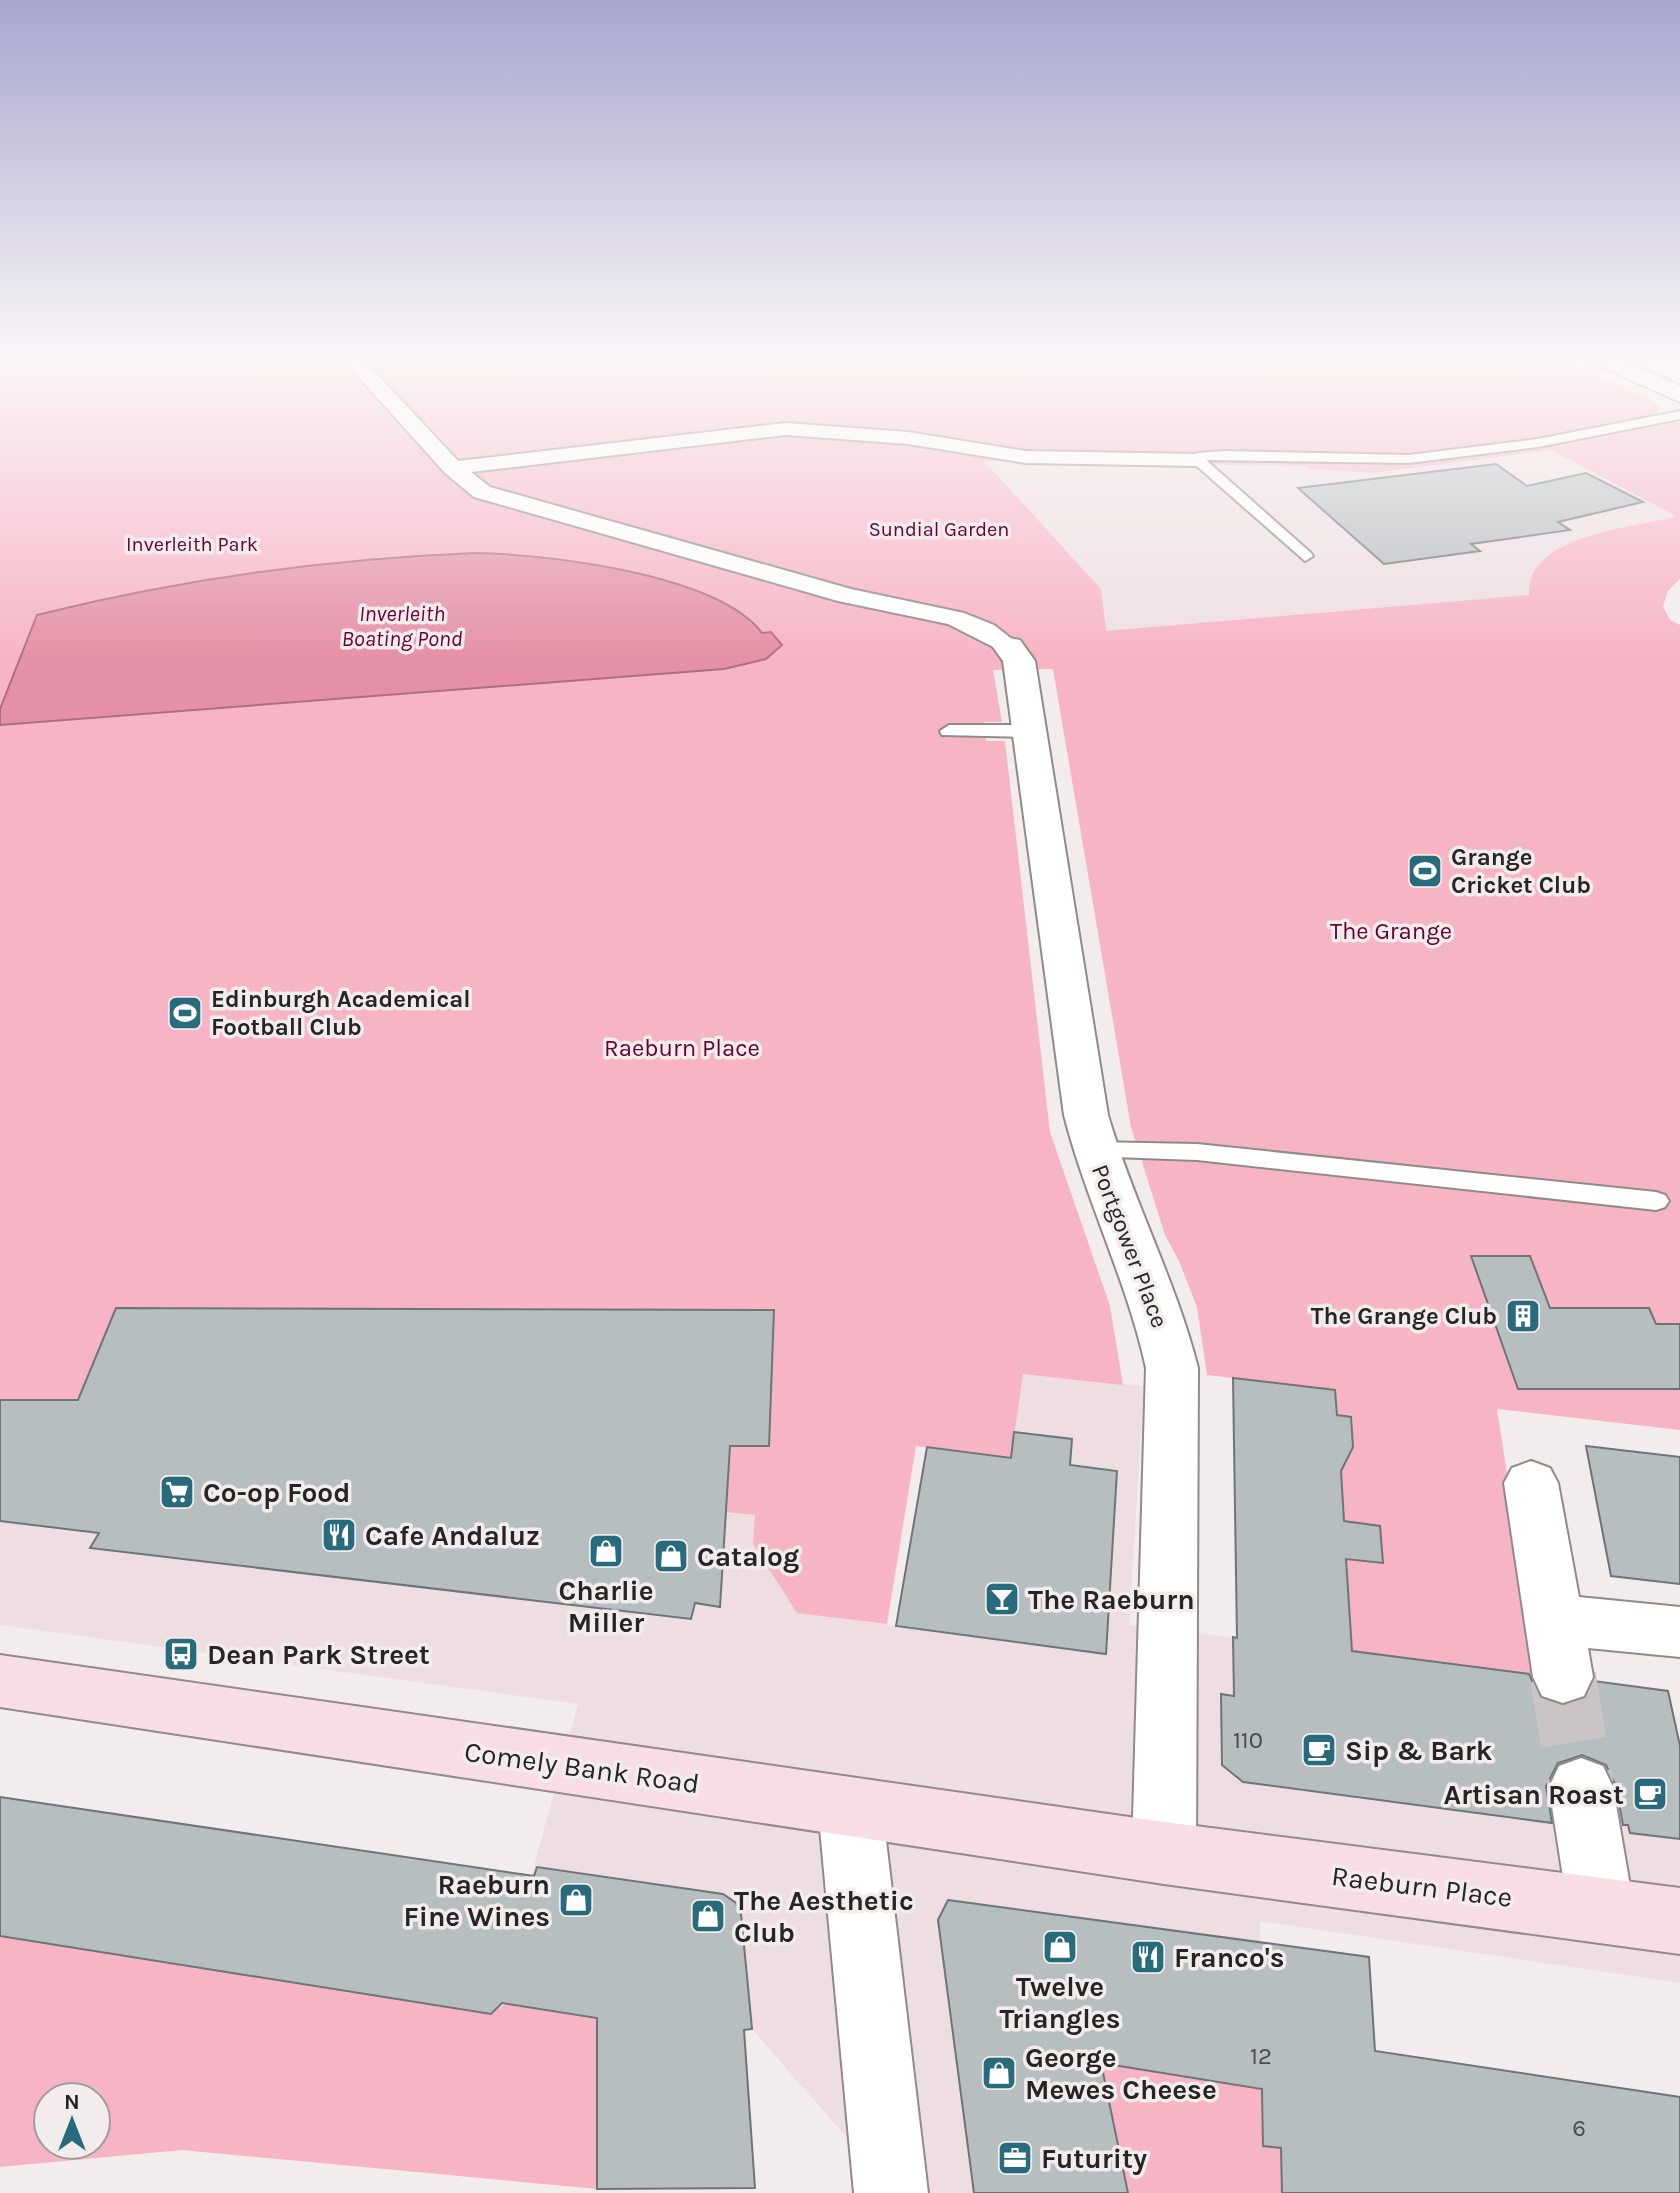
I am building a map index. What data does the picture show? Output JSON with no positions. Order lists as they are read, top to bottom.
{
  "streets": {
    "main road": ["Comely Bank Road", "Raeburn Place"],
    "street": ["Portgower Place"]
  },
  "crossings": [
    ["Portgower Place", "Comely Bank Road"],
    ["Portgower Place", "Raeburn Place"],
    ["Comely Bank Road", "Raeburn Place"]
  ],
  "water": ["Inverleith Boating Pond"],
  "parks": [
    "Sundial Garden",
    "Inverleith Park",
    "The Grange",
    "Raeburn Place"
  ],
  "places": {
    "sports": ["Grange Cricket Club", "Edinburgh Academical Football Club"],
    "building": ["The Grange Club"],
    "supermarket": ["Co-op Food"],
    "restaurant": ["Cafe Andaluz", "Franco's"],
    "shop": [
      "Charlie Miller",
      "Catalog",
      "Raeburn Fine Wines",
      "The Aesthetic Club",
      "Twelve Triangles",
      "George Mewes Cheese"
    ],
    "bar": ["The Raeburn"],
    "bus stop": ["Dean Park Street"],
    "cafe": ["Sip & Bark", "Artisan Roast"],
    "office": ["Futurity"]
  },
  "house_numbers": ["110", "12", "6"],
  "north": "top"
}
